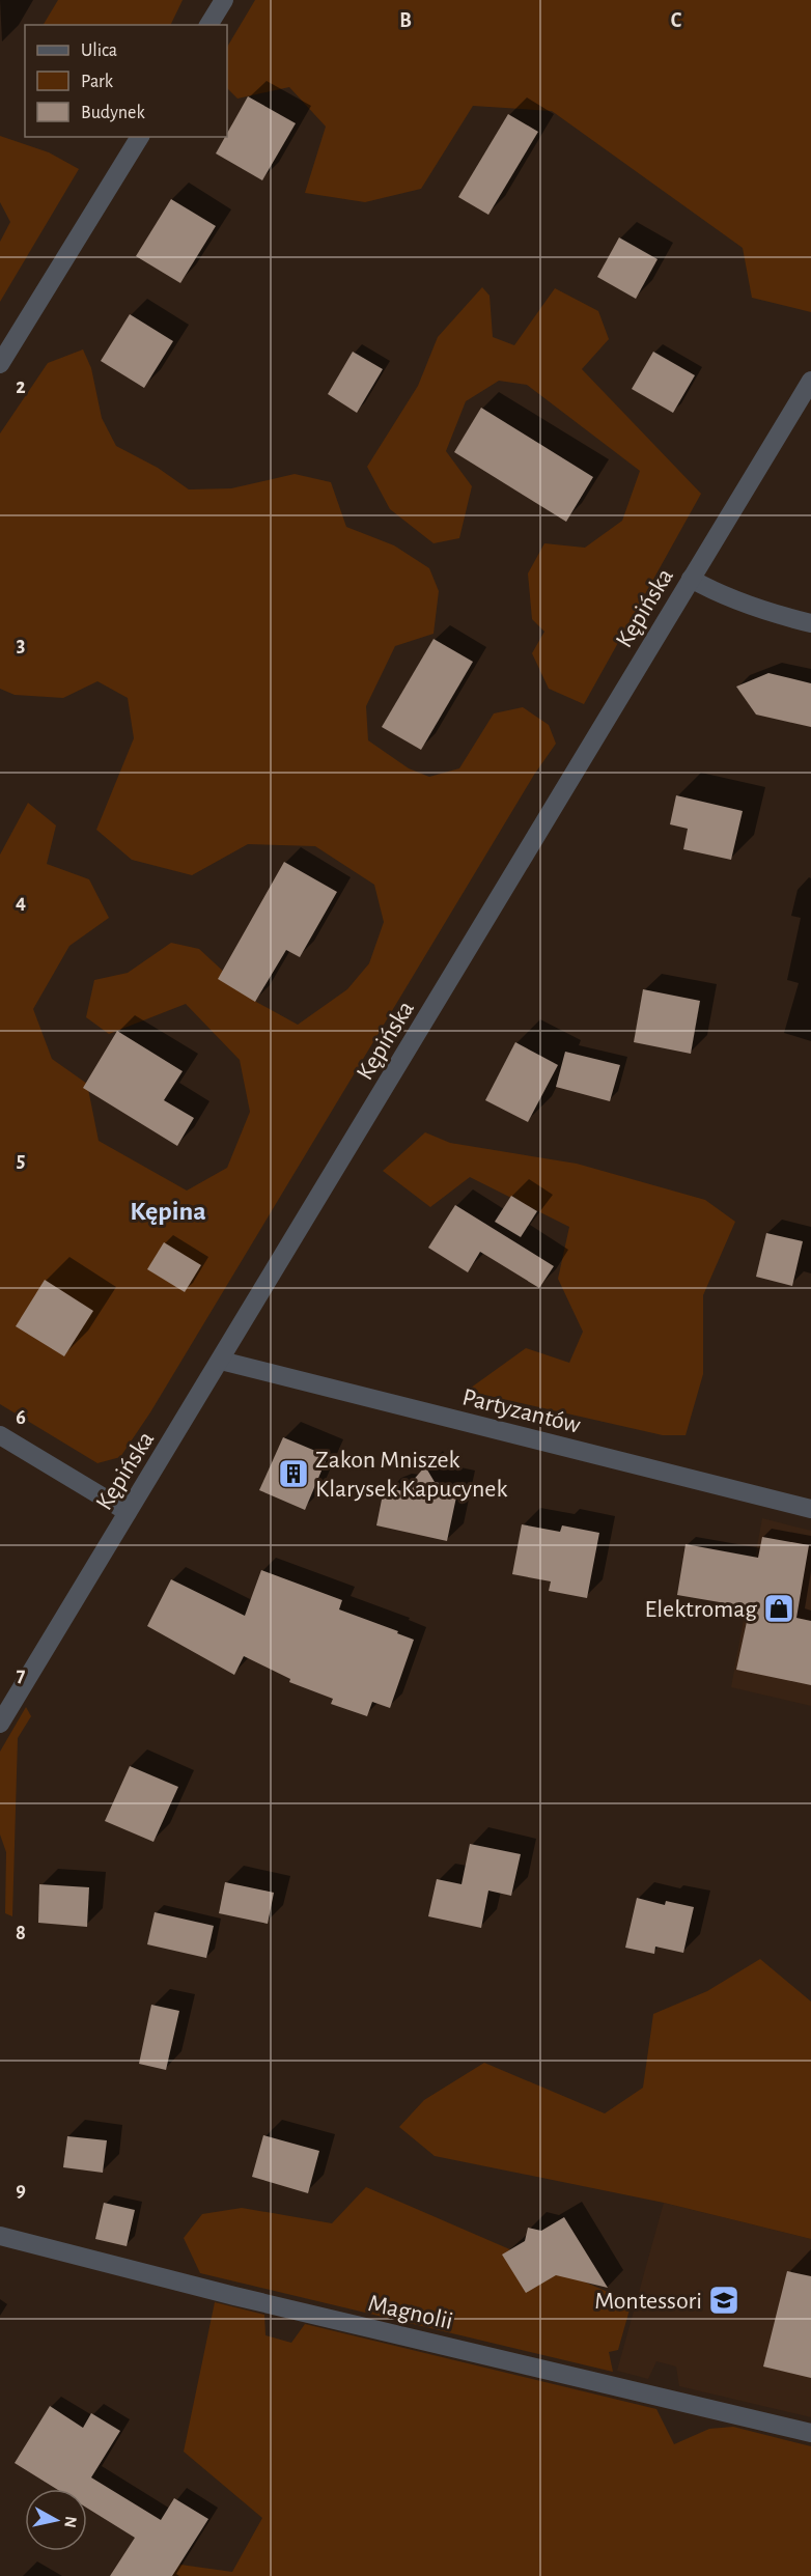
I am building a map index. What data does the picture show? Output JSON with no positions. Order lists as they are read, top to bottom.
{
  "streets": {
    "street": ["Kępińska", "Partyzantów", "Magnolii"]
  },
  "crossings": [
    ["Kępińska", "Partyzantów"]
  ],
  "districts": ["Kępina"],
  "places": {
    "building": ["Zakon Mniszek Klarysek Kapucynek"],
    "shop": ["Elektromag"],
    "school or university": ["Montessori"]
  },
  "legend": ["Ulica", "Park", "Budynek"],
  "north": "right",
  "grid": {
    "columns": ["B", "C"],
    "rows": [
      "2",
      "3",
      "4",
      "5",
      "6",
      "7",
      "8",
      "9"
    ]
  }
}
